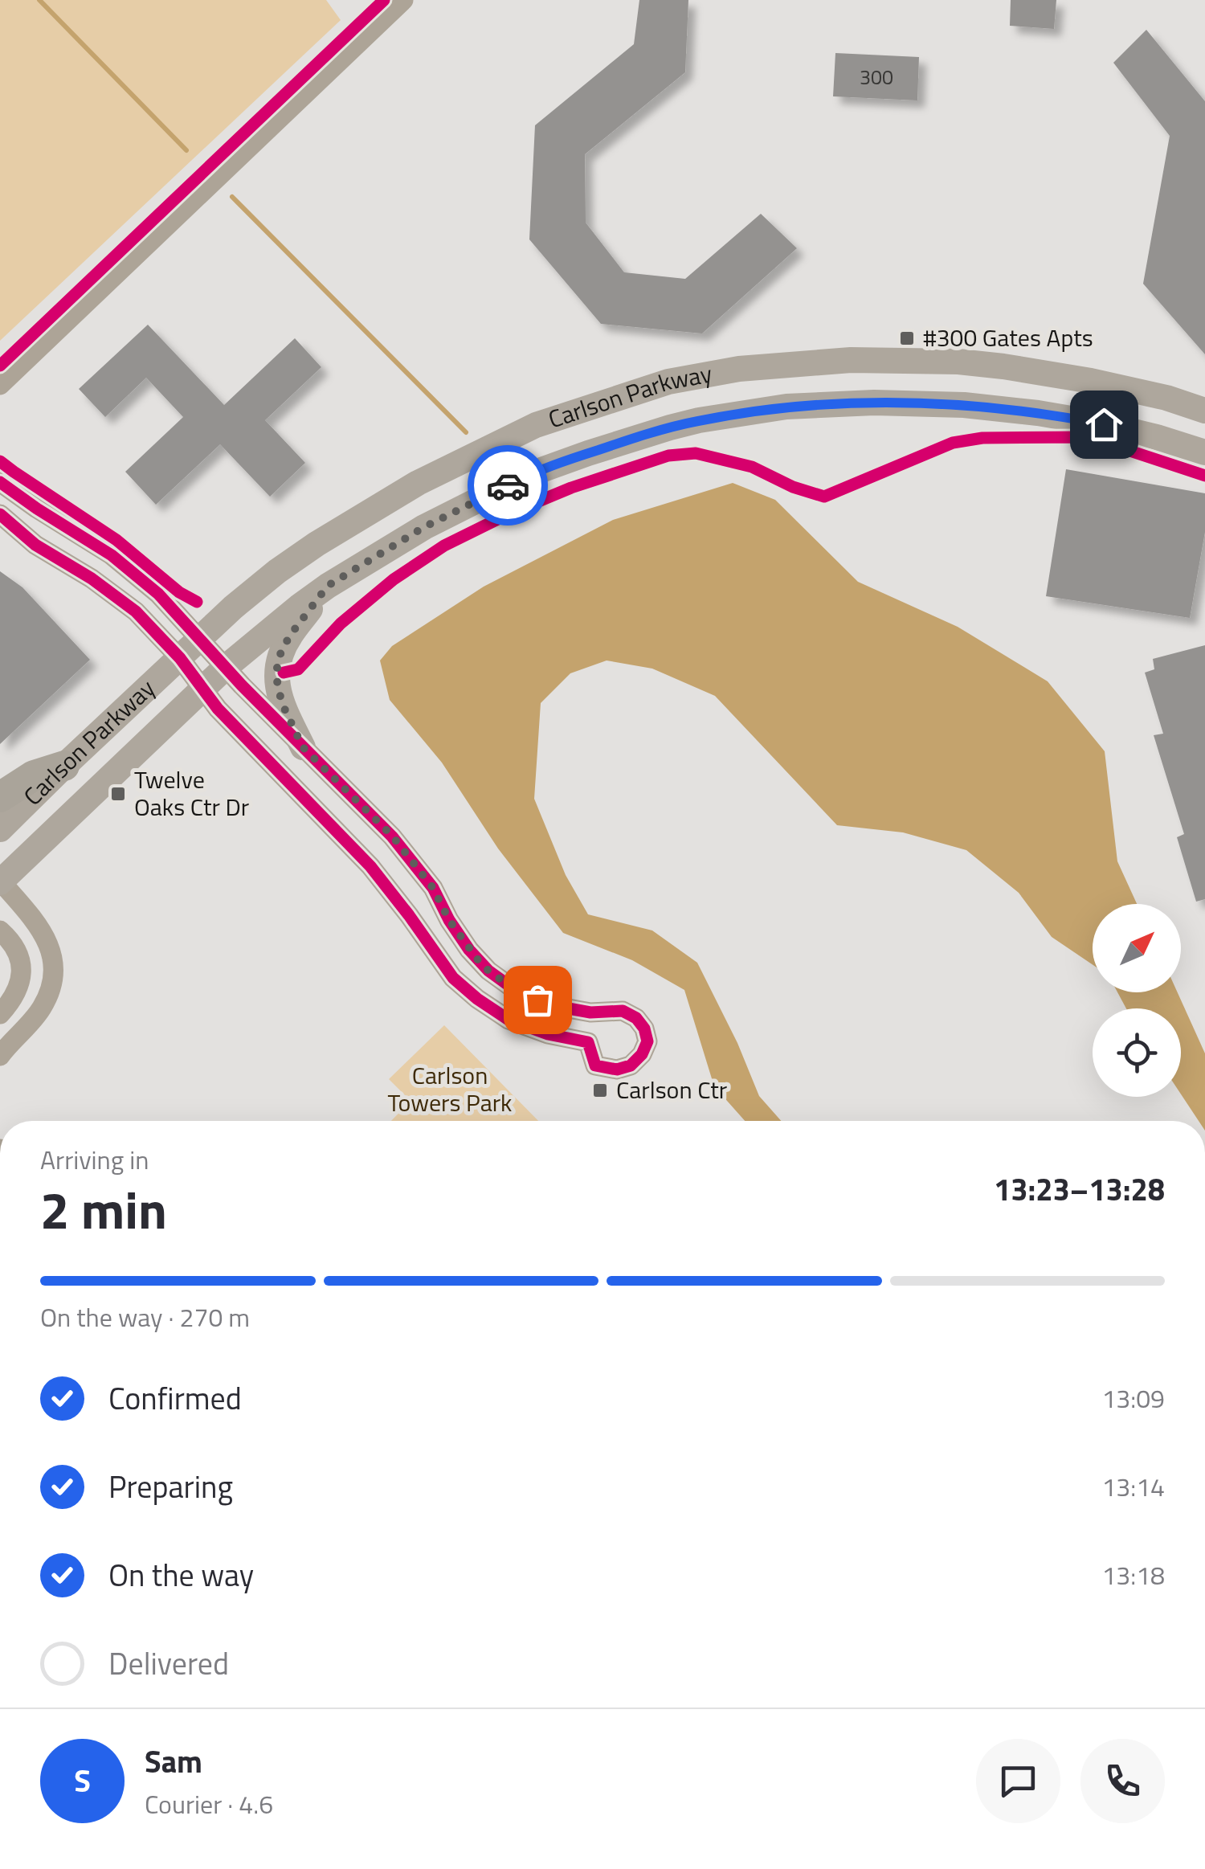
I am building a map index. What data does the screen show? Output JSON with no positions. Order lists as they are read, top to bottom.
{
  "streets": {
    "main road": ["Carlson Parkway"]
  },
  "parks": ["Carlson Towers Park"],
  "places": {
    "transit": ["#300 Gates Apts", "Twelve Oaks Ctr Dr", "Carlson Ctr"]
  },
  "house_numbers": ["300"],
  "north": "top right",
  "page": {
    "heading": ["2 min", "Arriving in", "13:23–13:28"],
    "panel": ["Sam", "Courier · 4.6"],
    "bar": "On the way · 270 m",
    "list": [
      ["Confirmed", "13:09"],
      ["Preparing", "13:14"],
      ["On the way", "13:18"],
      "Delivered"
    ],
    "round": "S"
  }
}
